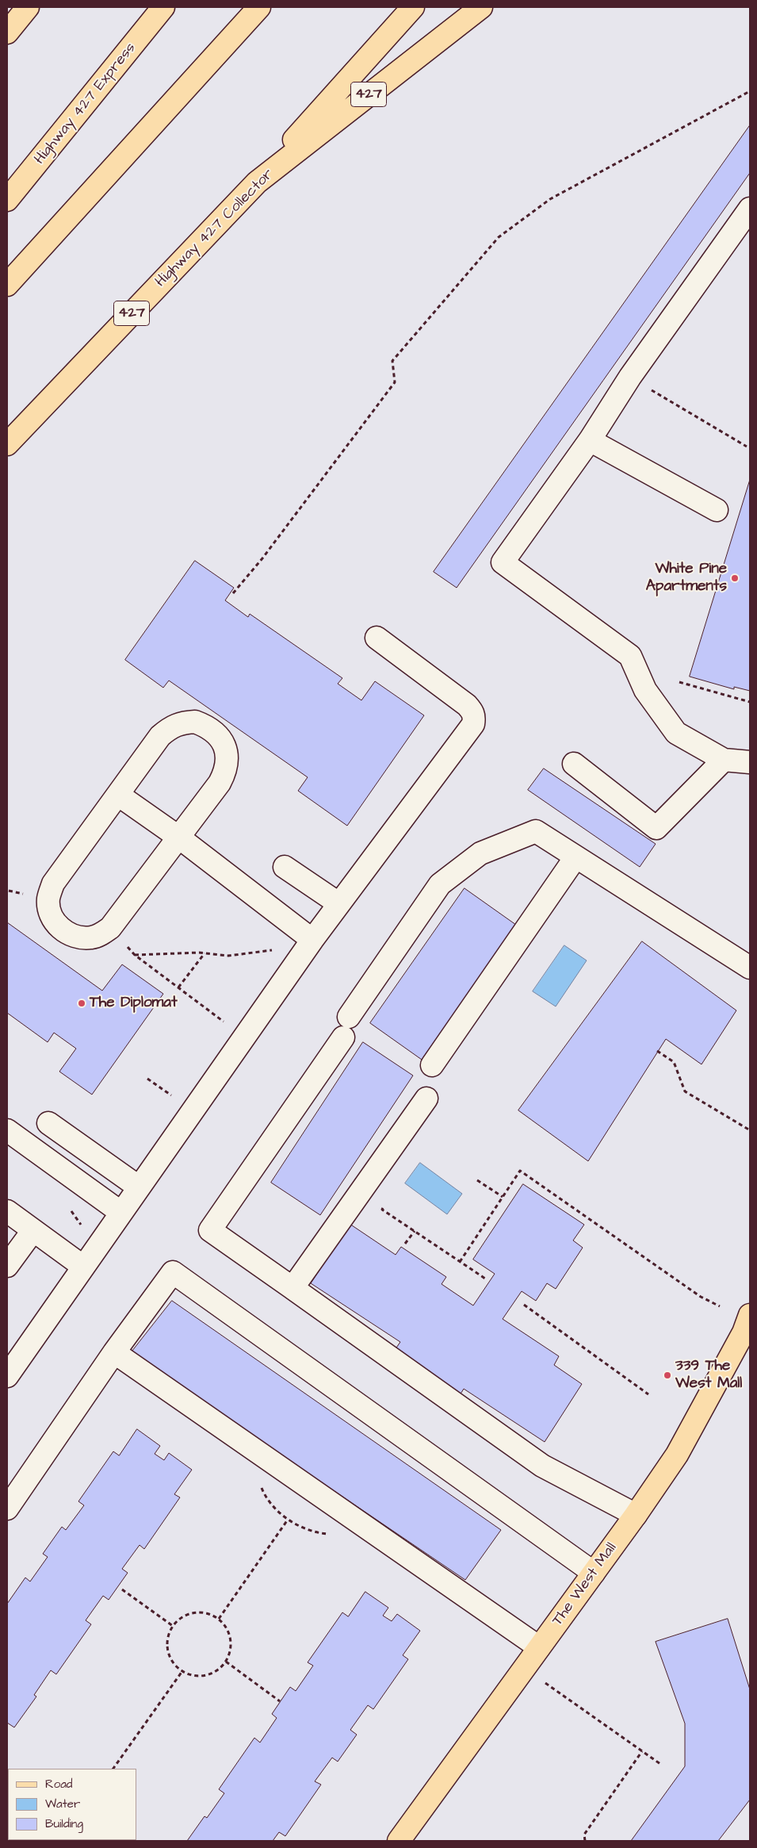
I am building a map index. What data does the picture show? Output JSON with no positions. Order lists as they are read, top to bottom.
{
  "streets": {
    "main road": [
      "427",
      "Highway 427 Express",
      "Highway 427 Collector",
      "The West Mall"
    ]
  },
  "places": ["White Pine Apartments", "The Diplomat", "339 The West Mall"],
  "legend": ["Road", "Water", "Building"]
}
